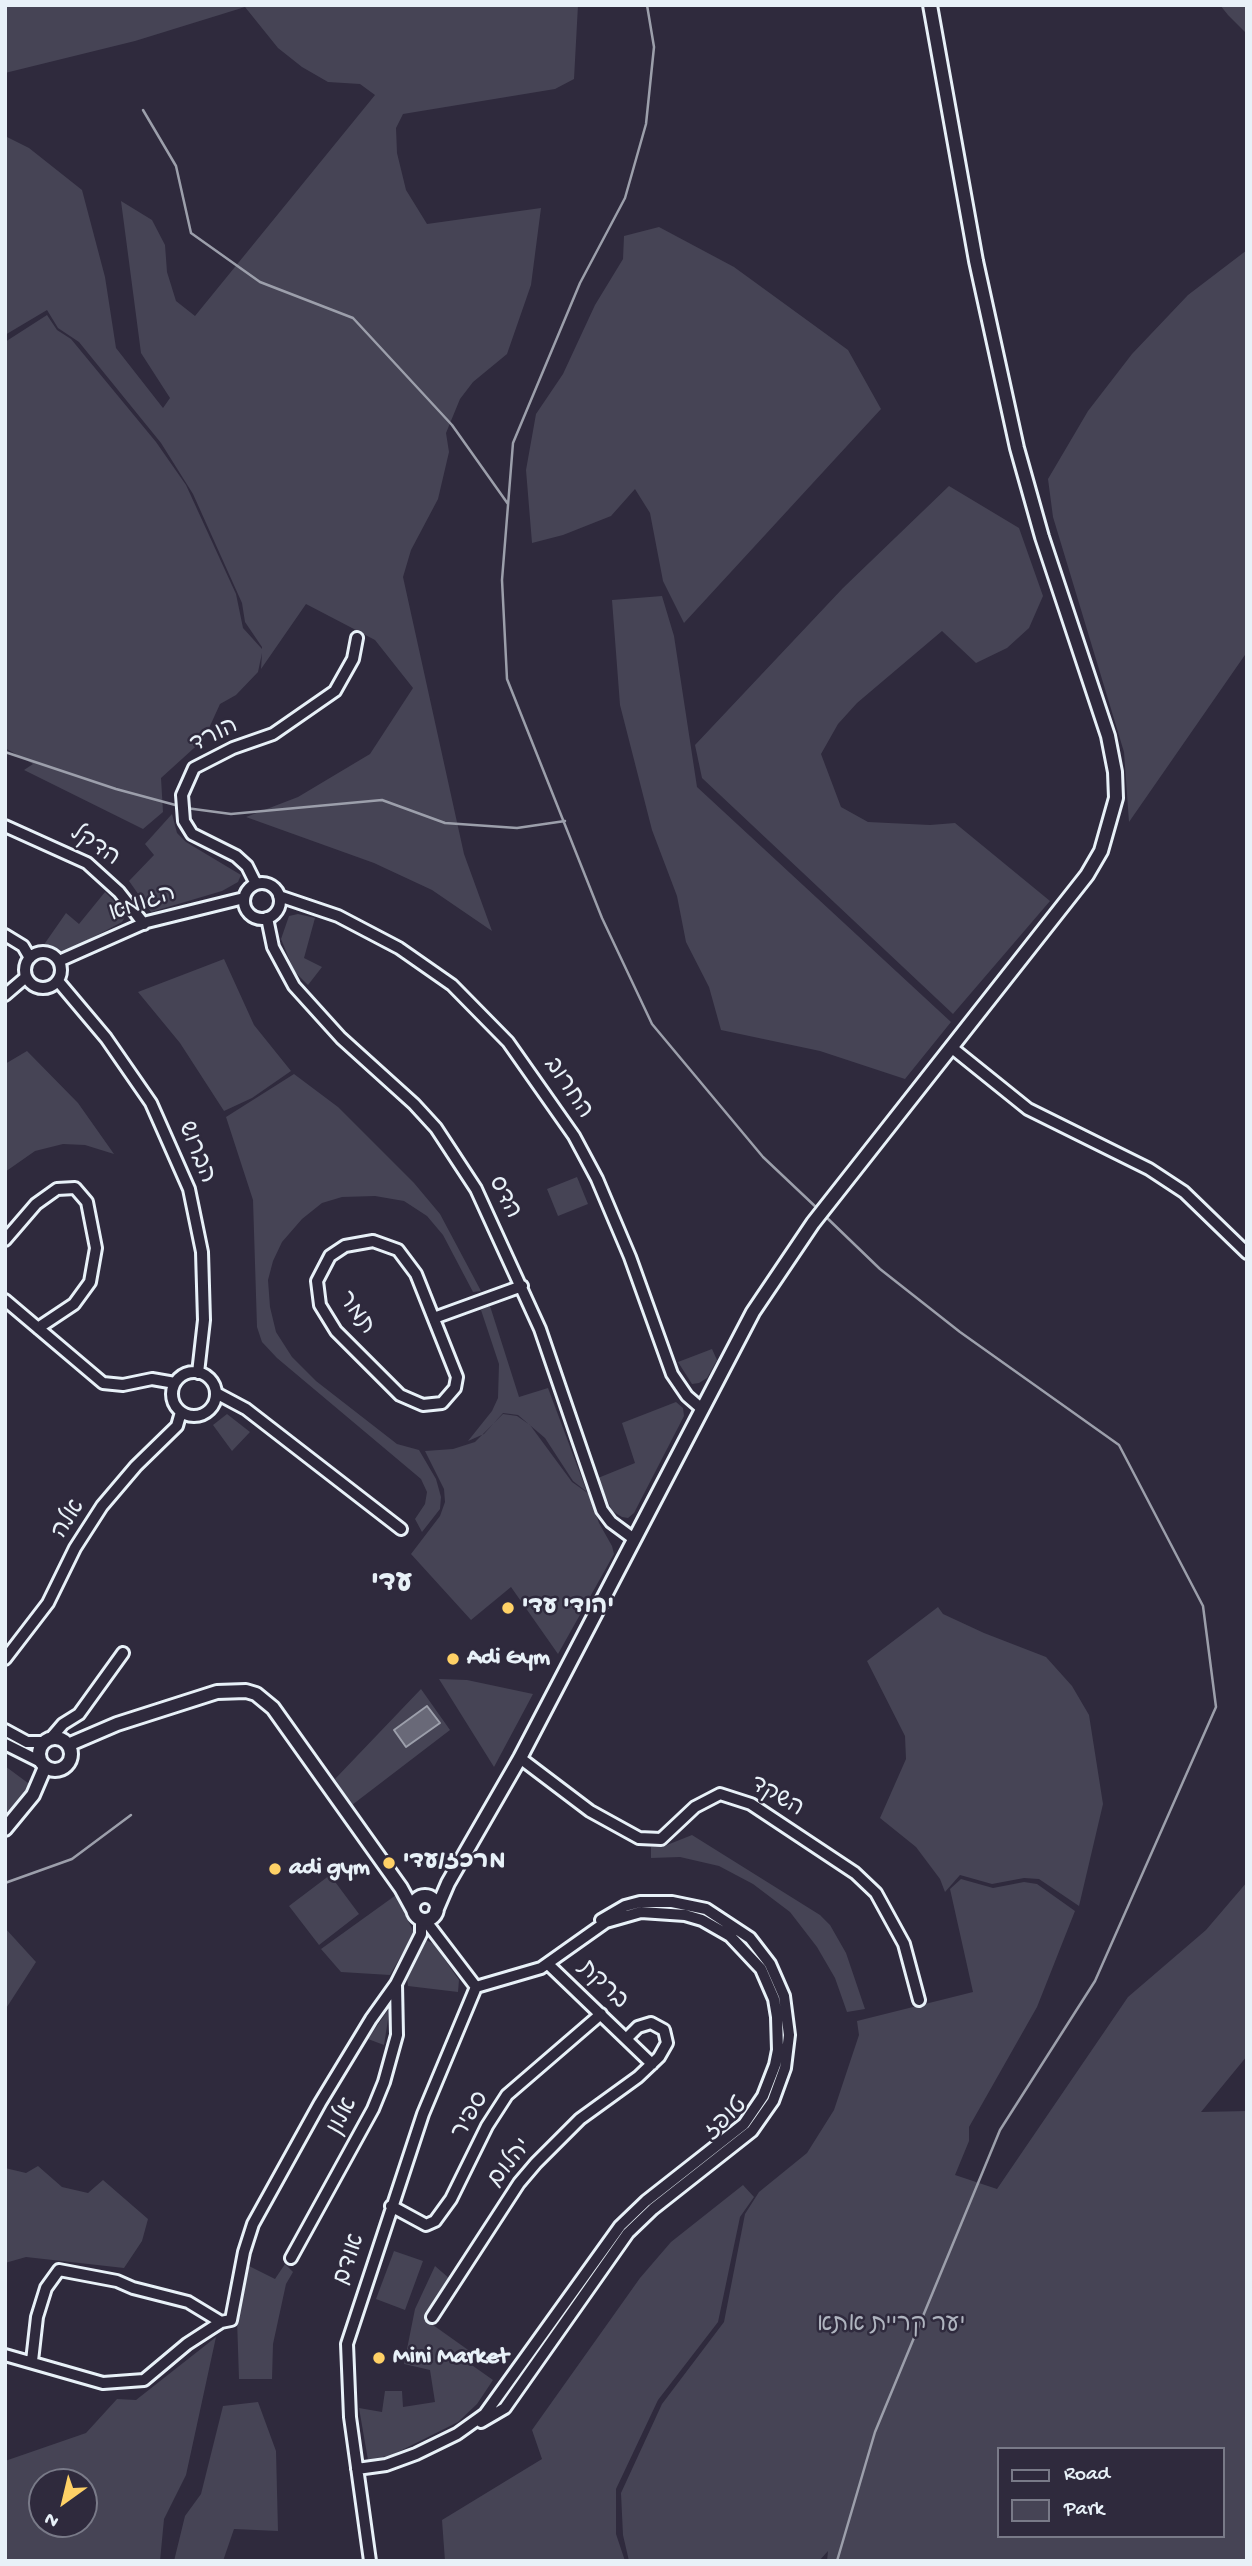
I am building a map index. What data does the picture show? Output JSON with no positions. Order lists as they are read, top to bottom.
{
  "streets": {
    "street": [
      "הורד",
      "הדקל",
      "הגומא",
      "החרוב",
      "הברוש",
      "הדס",
      "תמר",
      "אלה",
      "השקד",
      "ברקת",
      "ספיר",
      "אלון",
      "טופז",
      "יהלום",
      "אודם"
    ]
  },
  "crossings": [
    ["הורד", "הגומא"],
    ["הורד", "החרוב"],
    ["הורד", "הדס"],
    ["הדקל", "הגומא"],
    ["הגומא", "החרוב"],
    ["הגומא", "הברוש"],
    ["הגומא", "הדס"],
    ["החרוב", "הדס"],
    ["הברוש", "אלה"],
    ["ברקת", "ספיר"],
    ["ברקת", "טופז"],
    ["ברקת", "יהלום"],
    ["ספיר", "אודם"],
    ["טופז", "אודם"]
  ],
  "districts": ["עדי"],
  "parks": ["יער קריית אתא"],
  "places": [
    "יהודי עדי",
    "Adi Gym",
    "מרכז/עדי",
    "adi gym",
    "Mini Market"
  ],
  "legend": ["Road", "Park"],
  "north": "bottom left"
}
